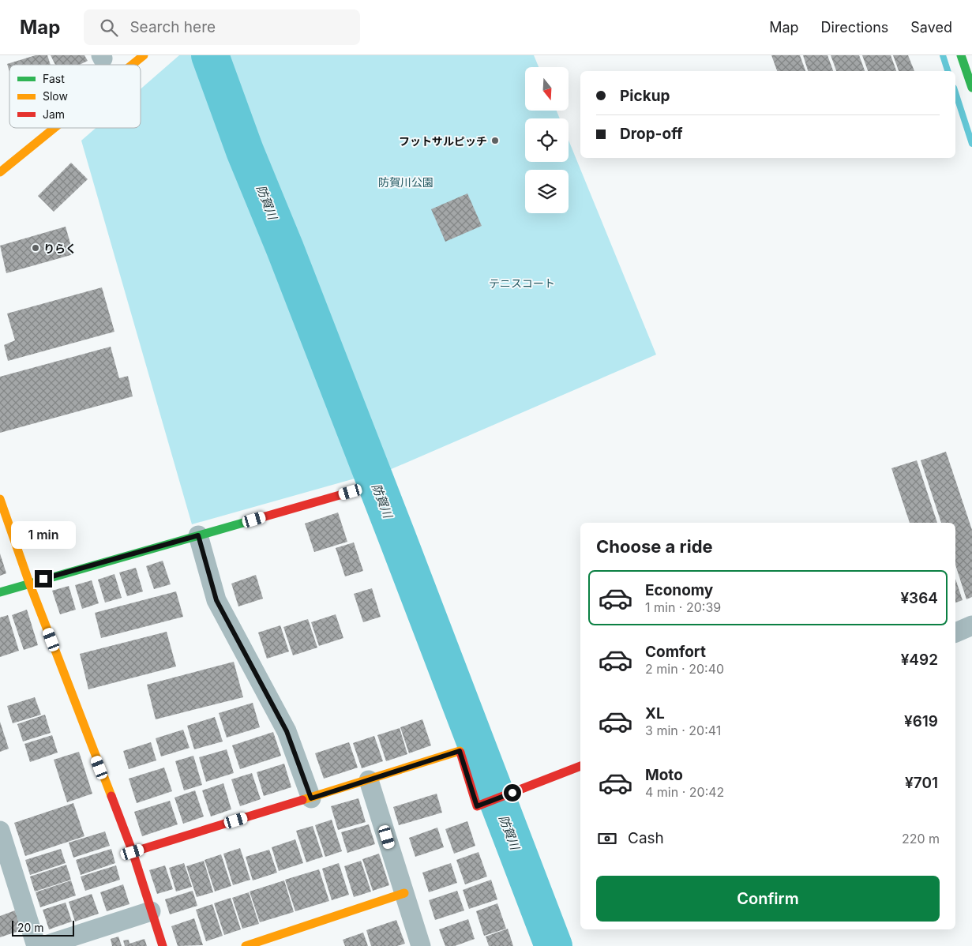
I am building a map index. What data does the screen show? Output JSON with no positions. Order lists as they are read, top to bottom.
{
  "water": ["防賀川"],
  "parks": ["防賀川公園", "テニスコート"],
  "places": ["フットサルピッチ", "りらく"],
  "legend": ["Fast", "Slow", "Jam"],
  "scale_bar": "20 m",
  "north": "bottom",
  "page": {
    "header": "Map",
    "search": "Search here",
    "nav": ["Map", "Directions", "Saved"],
    "banner": ["Pickup", "Drop-off"],
    "bubble": "1 min",
    "heading": "Choose a ride",
    "list": [
      {
        "name": "Economy",
        "note": "1 min · 20:39",
        "value": "¥364"
      },
      {
        "name": "Comfort",
        "note": "2 min · 20:40",
        "value": "¥492"
      },
      {
        "name": "XL",
        "note": "3 min · 20:41",
        "value": "¥619"
      },
      {
        "name": "Moto",
        "note": "4 min · 20:42",
        "value": "¥701"
      }
    ],
    "pay": ["Cash", "220 m"],
    "buttons": "Confirm",
    "scale": "20 m"
  }
}
